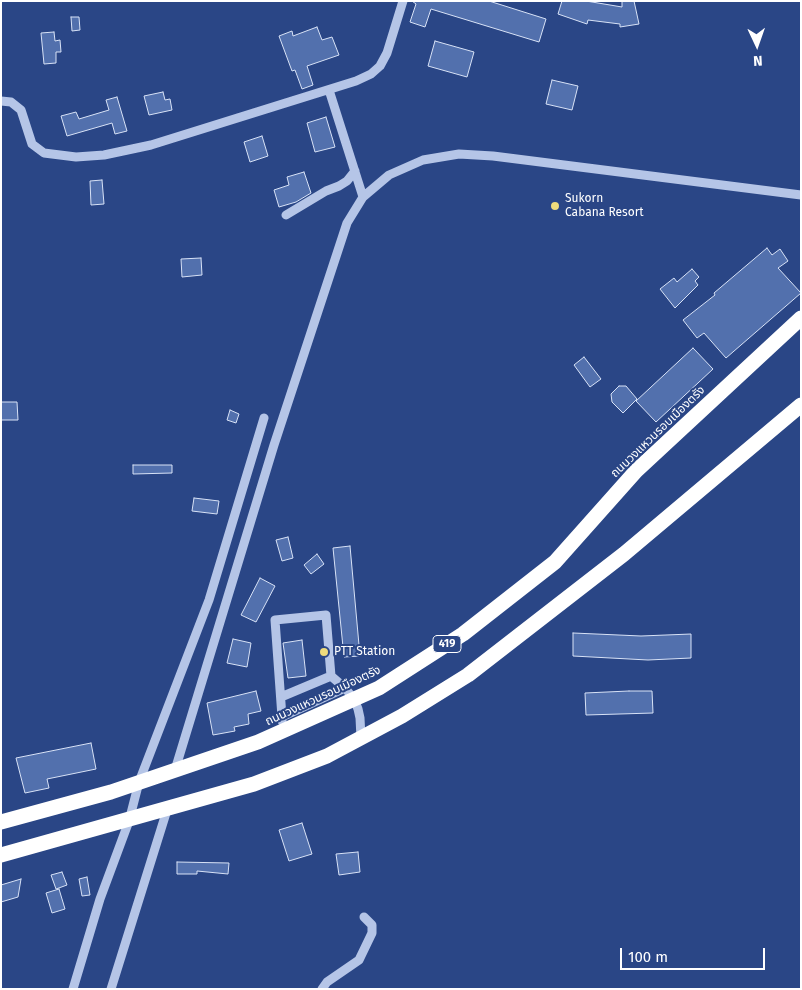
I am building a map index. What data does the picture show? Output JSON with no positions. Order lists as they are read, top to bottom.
{
  "streets": {
    "highway": ["ถนนวงแหวนรอบเมืองตรัง", "419"]
  },
  "places": ["Sukorn Cabana Resort", "PTT Station"],
  "scale_bar": "100 m",
  "north": "bottom"
}
